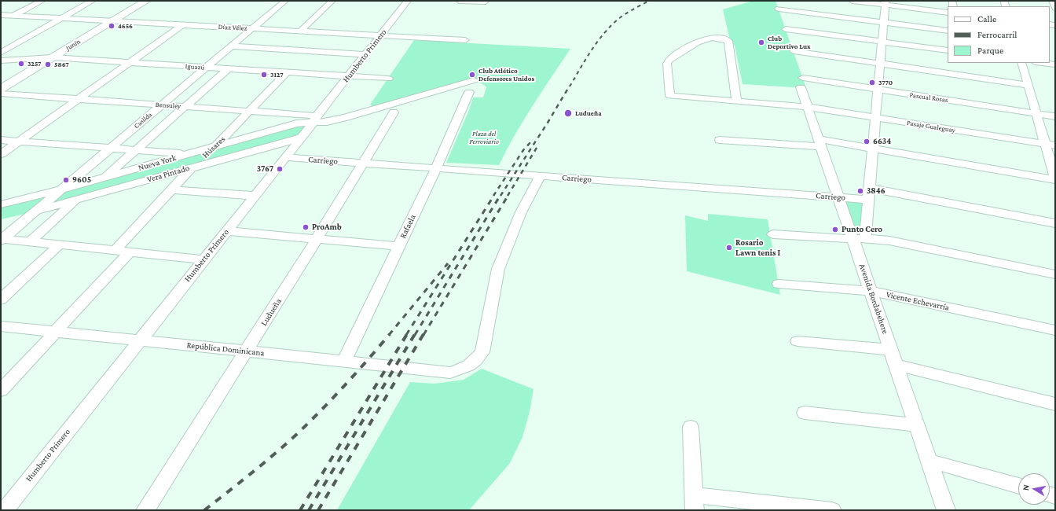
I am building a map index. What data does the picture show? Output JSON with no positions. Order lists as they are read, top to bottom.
{
  "streets": {
    "main road": ["Junín"],
    "street": [
      "Díaz Vélez",
      "Humberto Primero",
      "Iguazú",
      "Pascual Rosas",
      "Bensuley",
      "Casilda",
      "Pasaje Gualeguay",
      "Húsares",
      "Carriego",
      "Nueva York",
      "Vera Pintado",
      "Rafaela",
      "Avenida Bordabehere",
      "Vicente Echevarría",
      "Ludueña",
      "República Dominicana"
    ]
  },
  "crossings": [
    ["Díaz Vélez", "Junín"],
    ["Díaz Vélez", "Humberto Primero"],
    ["Díaz Vélez", "Casilda"],
    ["Junín", "Iguazú"],
    ["Humberto Primero", "Iguazú"],
    ["Humberto Primero", "Bensuley"],
    ["Humberto Primero", "Carriego"],
    ["Humberto Primero", "Nueva York"],
    ["Humberto Primero", "Vera Pintado"],
    ["Humberto Primero", "República Dominicana"],
    ["Iguazú", "Casilda"],
    ["Iguazú", "Húsares"],
    ["Bensuley", "Casilda"],
    ["Bensuley", "Húsares"],
    ["Bensuley", "Nueva York"],
    ["Casilda", "Nueva York"],
    ["Casilda", "Vera Pintado"],
    ["Pasaje Gualeguay", "Avenida Bordabehere"],
    ["Húsares", "Nueva York"],
    ["Húsares", "Vera Pintado"],
    ["Carriego", "Rafaela"],
    ["Carriego", "Avenida Bordabehere"],
    ["Carriego", "Ludueña"],
    ["Carriego", "República Dominicana"],
    ["Rafaela", "República Dominicana"],
    ["Avenida Bordabehere", "Vicente Echevarría"],
    ["Ludueña", "República Dominicana"]
  ],
  "parks": ["Plaza del Ferroviario"],
  "places": [
    "4656",
    "Club Deportivo Lux",
    "3257",
    "5867",
    "3127",
    "Club Atlético Defensores Unidos",
    "3770",
    "Ludueña",
    "6634",
    "3767",
    "9605",
    "3846",
    "ProAmb",
    "Punto Cero",
    "Rosario Lawn tenis I"
  ],
  "legend": ["Calle", "Ferrocarril", "Parque"],
  "north": "left"
}
